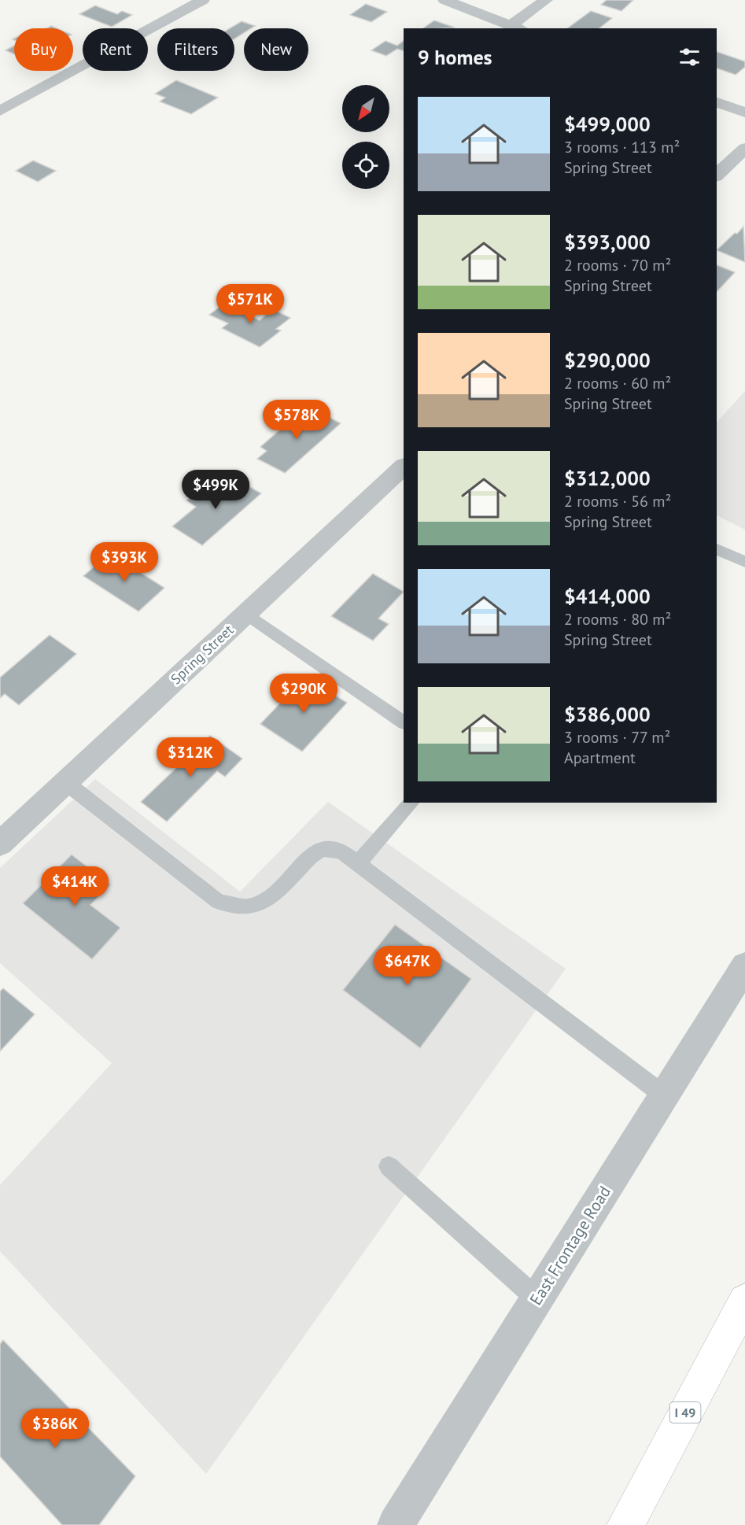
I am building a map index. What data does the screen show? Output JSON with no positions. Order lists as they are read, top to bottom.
{
  "streets": {
    "highway": ["I 49"],
    "street": ["Spring Street", "East Frontage Road"]
  },
  "north": "bottom left",
  "page": {
    "chip": [
      "Buy",
      "Rent",
      "Filters",
      "New"
    ],
    "heading": "9 homes",
    "list": [
      {
        "name": "$499,000",
        "note": "3 rooms · 113 m² · Spring Street"
      },
      {
        "name": "$393,000",
        "note": "2 rooms · 70 m² · Spring Street"
      },
      {
        "name": "$290,000",
        "note": "2 rooms · 60 m² · Spring Street"
      },
      {
        "name": "$312,000",
        "note": "2 rooms · 56 m² · Spring Street"
      },
      {
        "name": "$414,000",
        "note": "2 rooms · 80 m² · Spring Street"
      },
      {
        "name": "$386,000",
        "note": "3 rooms · 77 m² · Apartment"
      }
    ],
    "price": [
      "$571K",
      "$578K",
      "$499K",
      "$393K",
      "$290K",
      "$312K",
      "$414K",
      "$647K",
      "$386K"
    ]
  }
}
